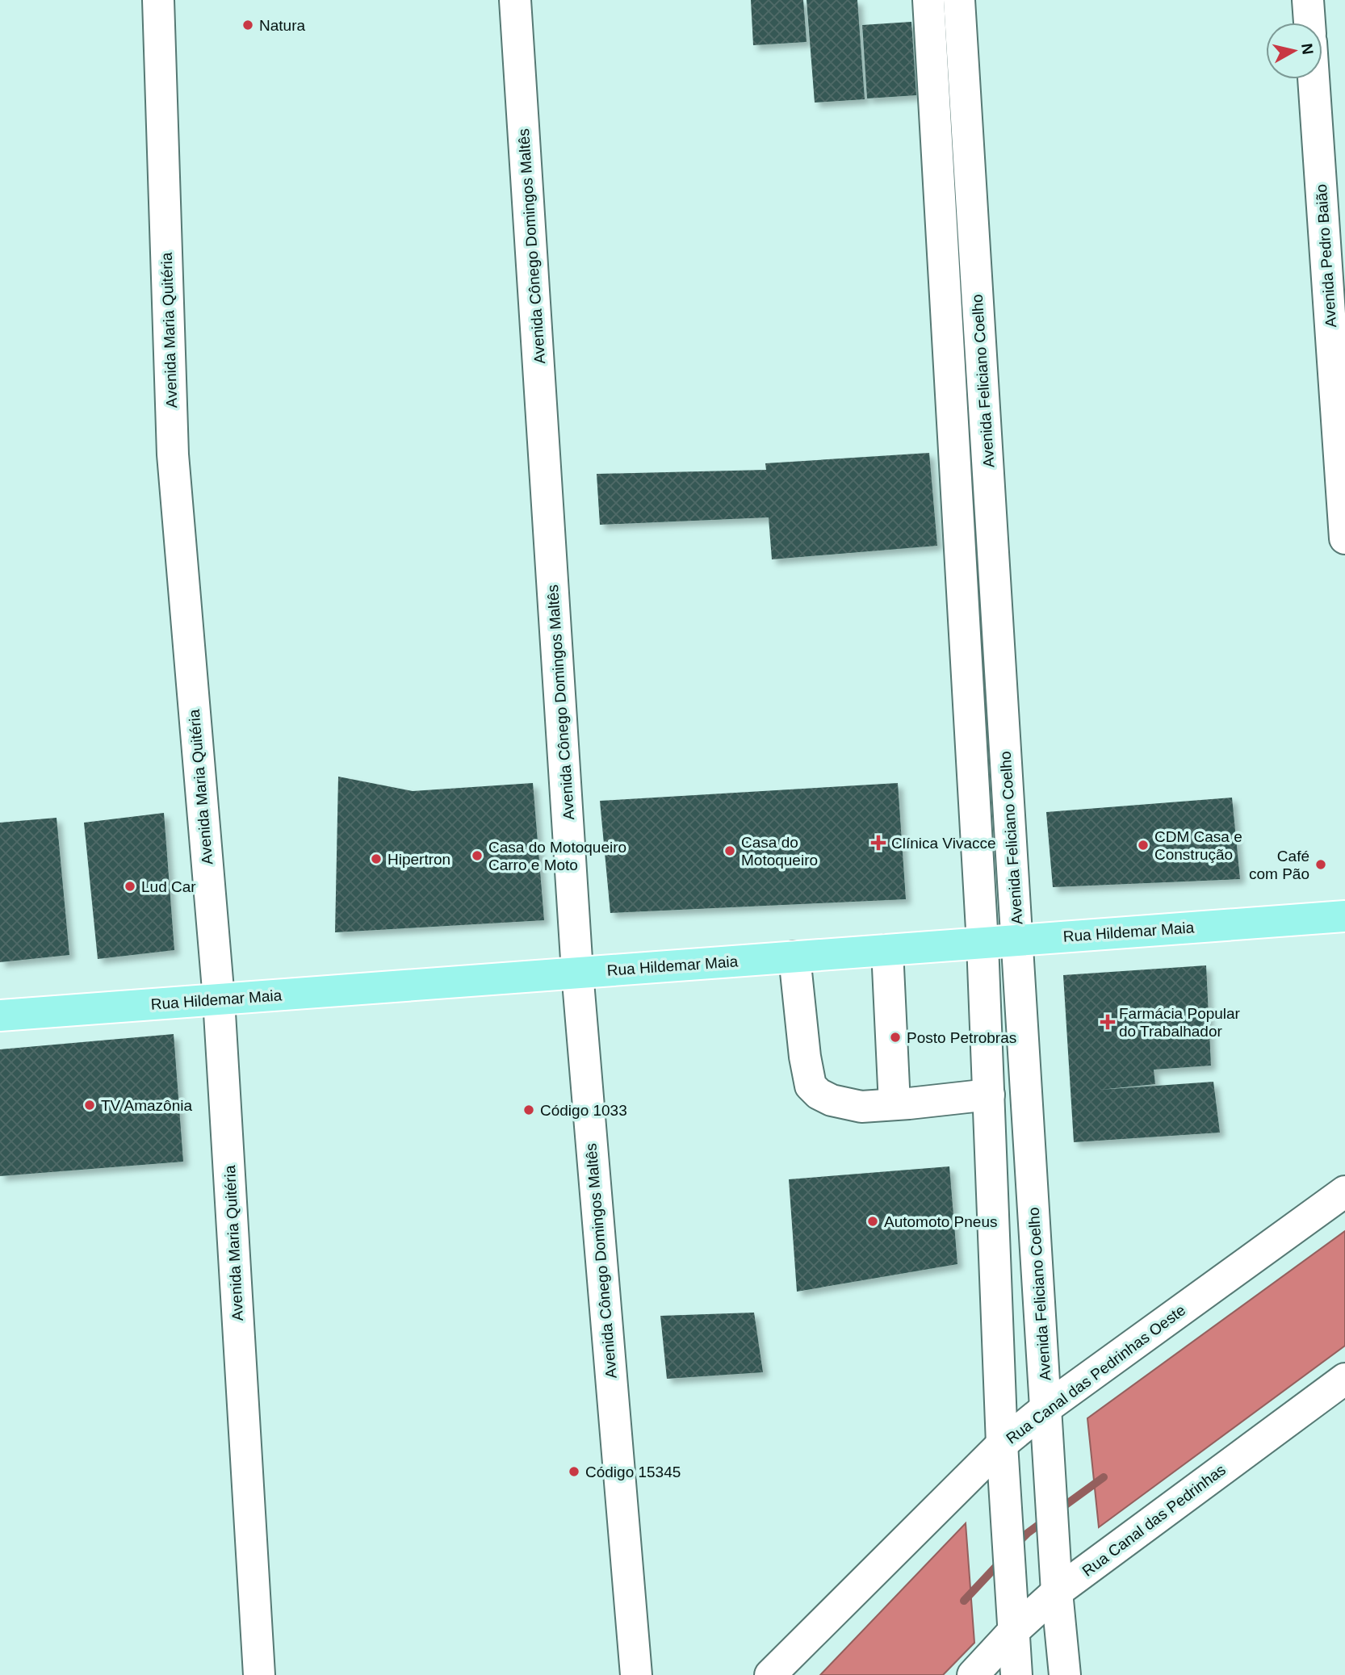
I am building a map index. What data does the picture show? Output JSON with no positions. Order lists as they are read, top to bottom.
{
  "streets": {
    "main road": ["Rua Hildemar Maia"],
    "street": [
      "Avenida Cônego Domingos Maltês",
      "Avenida Pedro Baião",
      "Avenida Maria Quitéria",
      "Avenida Feliciano Coelho",
      "Rua Canal das Pedrinhas Oeste",
      "Rua Canal das Pedrinhas"
    ]
  },
  "crossings": [
    ["Avenida Cônego Domingos Maltês", "Rua Hildemar Maia"],
    ["Avenida Maria Quitéria", "Rua Hildemar Maia"],
    ["Avenida Feliciano Coelho", "Rua Hildemar Maia"],
    ["Avenida Feliciano Coelho", "Rua Canal das Pedrinhas Oeste"],
    ["Avenida Feliciano Coelho", "Rua Canal das Pedrinhas"]
  ],
  "places": {
    "other": [
      "Natura",
      "CDM Casa e Construção",
      "Casa do Motoqueiro",
      "Casa do Motoqueiro Carro e Moto",
      "Hipertron",
      "Café com Pão",
      "Lud Car",
      "Posto Petrobras",
      "TV Amazônia",
      "Código 1033",
      "Automoto Pneus",
      "Código 15345"
    ],
    "health": ["Clínica Vivacce", "Farmácia Popular do Trabalhador"]
  },
  "north": "right"
}
